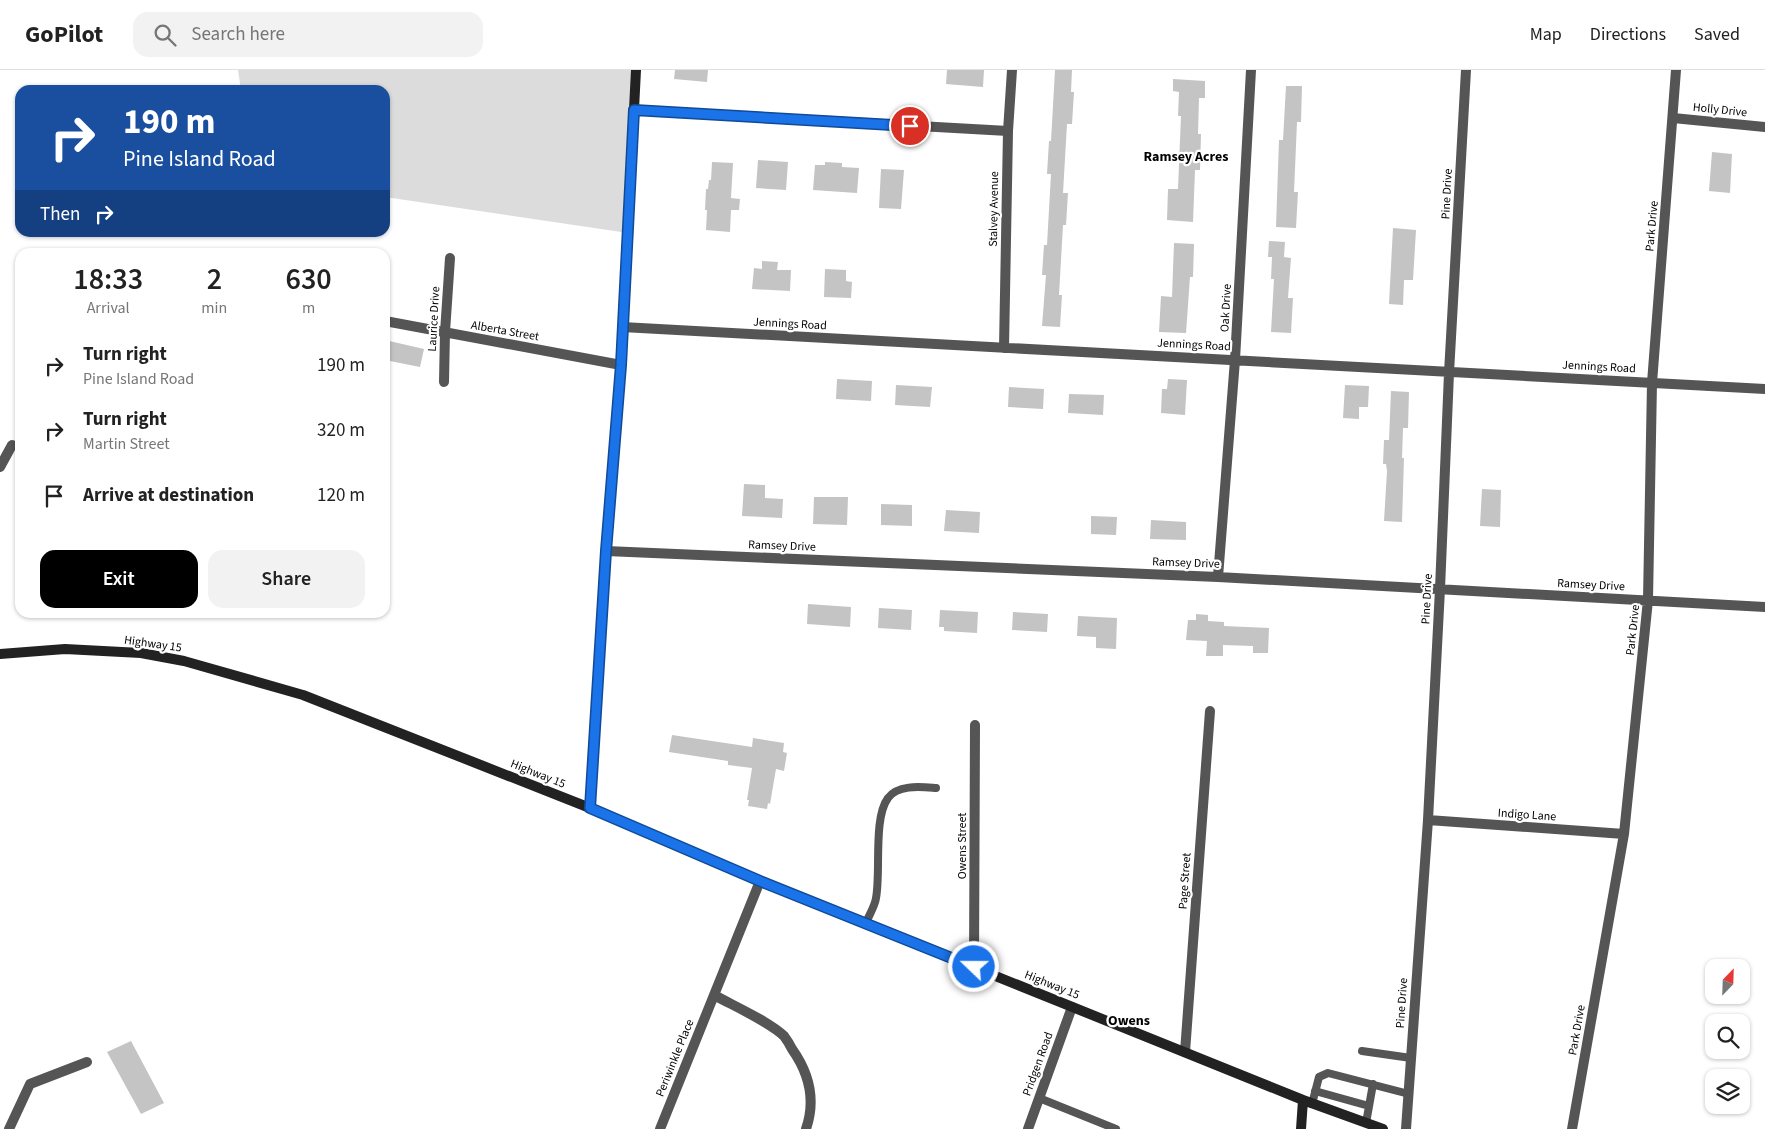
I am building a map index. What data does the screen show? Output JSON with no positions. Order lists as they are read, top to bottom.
{
  "streets": {
    "main road": ["Highway 15"],
    "street": [
      "Holly Drive",
      "Pine Drive",
      "Stalvey Avenue",
      "Park Drive",
      "Oak Drive",
      "Laurice Drive",
      "Jennings Road",
      "Alberta Street",
      "Ramsey Drive",
      "Indigo Lane",
      "Owens Street",
      "Page Street",
      "Periwinkle Place",
      "Pridgen Road"
    ]
  },
  "crossings": [
    ["Holly Drive", "Park Drive"],
    ["Pine Drive", "Jennings Road"],
    ["Pine Drive", "Ramsey Drive"],
    ["Pine Drive", "Indigo Lane"],
    ["Stalvey Avenue", "Jennings Road"],
    ["Park Drive", "Jennings Road"],
    ["Park Drive", "Ramsey Drive"],
    ["Park Drive", "Indigo Lane"],
    ["Oak Drive", "Jennings Road"],
    ["Oak Drive", "Ramsey Drive"],
    ["Laurice Drive", "Alberta Street"],
    ["Highway 15", "Owens Street"],
    ["Highway 15", "Page Street"],
    ["Highway 15", "Periwinkle Place"],
    ["Highway 15", "Pridgen Road"]
  ],
  "districts": ["Ramsey Acres", "Owens"],
  "north": "top right",
  "page": {
    "header": "GoPilot",
    "search": "Search here",
    "nav": ["Map", "Directions", "Saved"],
    "turn": ["190 m", "Pine Island Road"],
    "then": "Then",
    "eta": [
      "18:33",
      "Arrival",
      "2",
      "min",
      "630",
      "m"
    ],
    "list": [
      {
        "name": "Turn right",
        "note": "Pine Island Road",
        "value": "190 m"
      },
      {
        "name": "Turn right",
        "note": "Martin Street",
        "value": "320 m"
      },
      {
        "name": "Arrive at destination",
        "value": "120 m"
      }
    ],
    "buttons": ["Exit", "Share"]
  }
}
